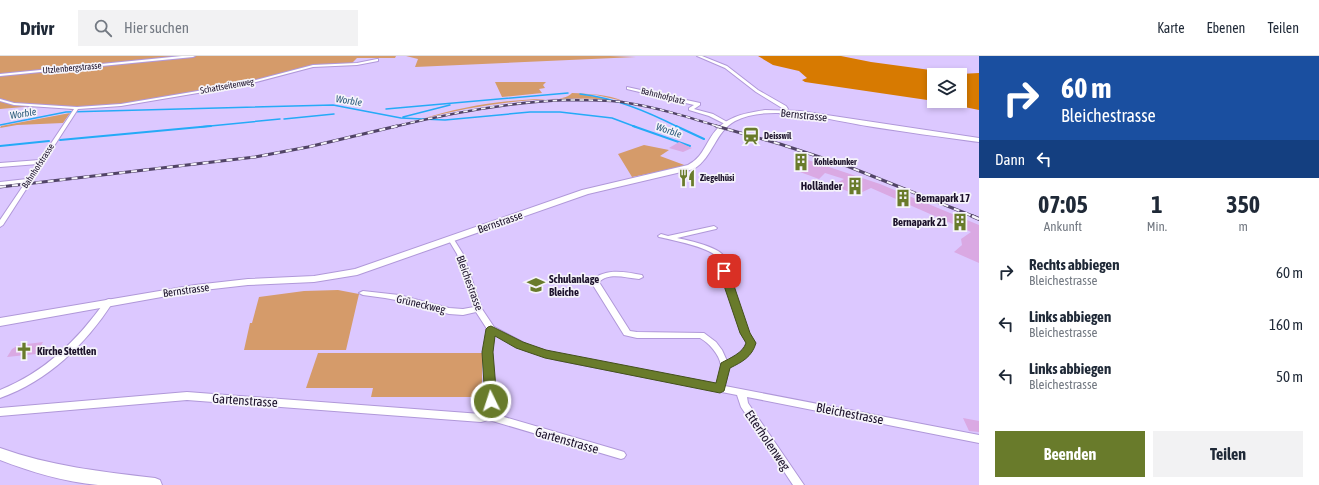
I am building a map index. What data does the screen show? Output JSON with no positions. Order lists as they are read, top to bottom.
{
  "streets": {
    "main road": ["Bernstrasse"],
    "street": [
      "Utzlenbergstrasse",
      "Schattseitenweg",
      "Bahnhofplatz",
      "Bahnhofstrasse",
      "Bleichestrasse",
      "Grüneckweg",
      "Gartenstrasse",
      "Etterholenweg"
    ]
  },
  "crossings": [
    ["Schattseitenweg", "Bahnhofstrasse"],
    ["Bahnhofplatz", "Bernstrasse"],
    ["Bernstrasse", "Bleichestrasse"],
    ["Bleichestrasse", "Grüneckweg"],
    ["Bleichestrasse", "Etterholenweg"]
  ],
  "water": ["Worble"],
  "places": {
    "station": ["Deisswil"],
    "building": [
      "Kohlebunker",
      "Holländer",
      "Bernapark 17",
      "Bernapark 21"
    ],
    "restaurant": ["Ziegelhüsi"],
    "school or university": ["Schulanlage Bleiche"],
    "church": ["Kirche Stettlen"]
  },
  "page": {
    "header": "Drivr",
    "search": "Hier suchen",
    "nav": ["Karte", "Ebenen", "Teilen"],
    "turn": ["60 m", "Bleichestrasse"],
    "then": "Dann",
    "eta": [
      "07:05",
      "Ankunft",
      "1",
      "Min.",
      "350",
      "m"
    ],
    "list": [
      {
        "name": "Rechts abbiegen",
        "note": "Bleichestrasse",
        "value": "60 m"
      },
      {
        "name": "Links abbiegen",
        "note": "Bleichestrasse",
        "value": "160 m"
      },
      {
        "name": "Links abbiegen",
        "note": "Bleichestrasse",
        "value": "50 m"
      }
    ],
    "buttons": ["Beenden", "Teilen"]
  }
}
